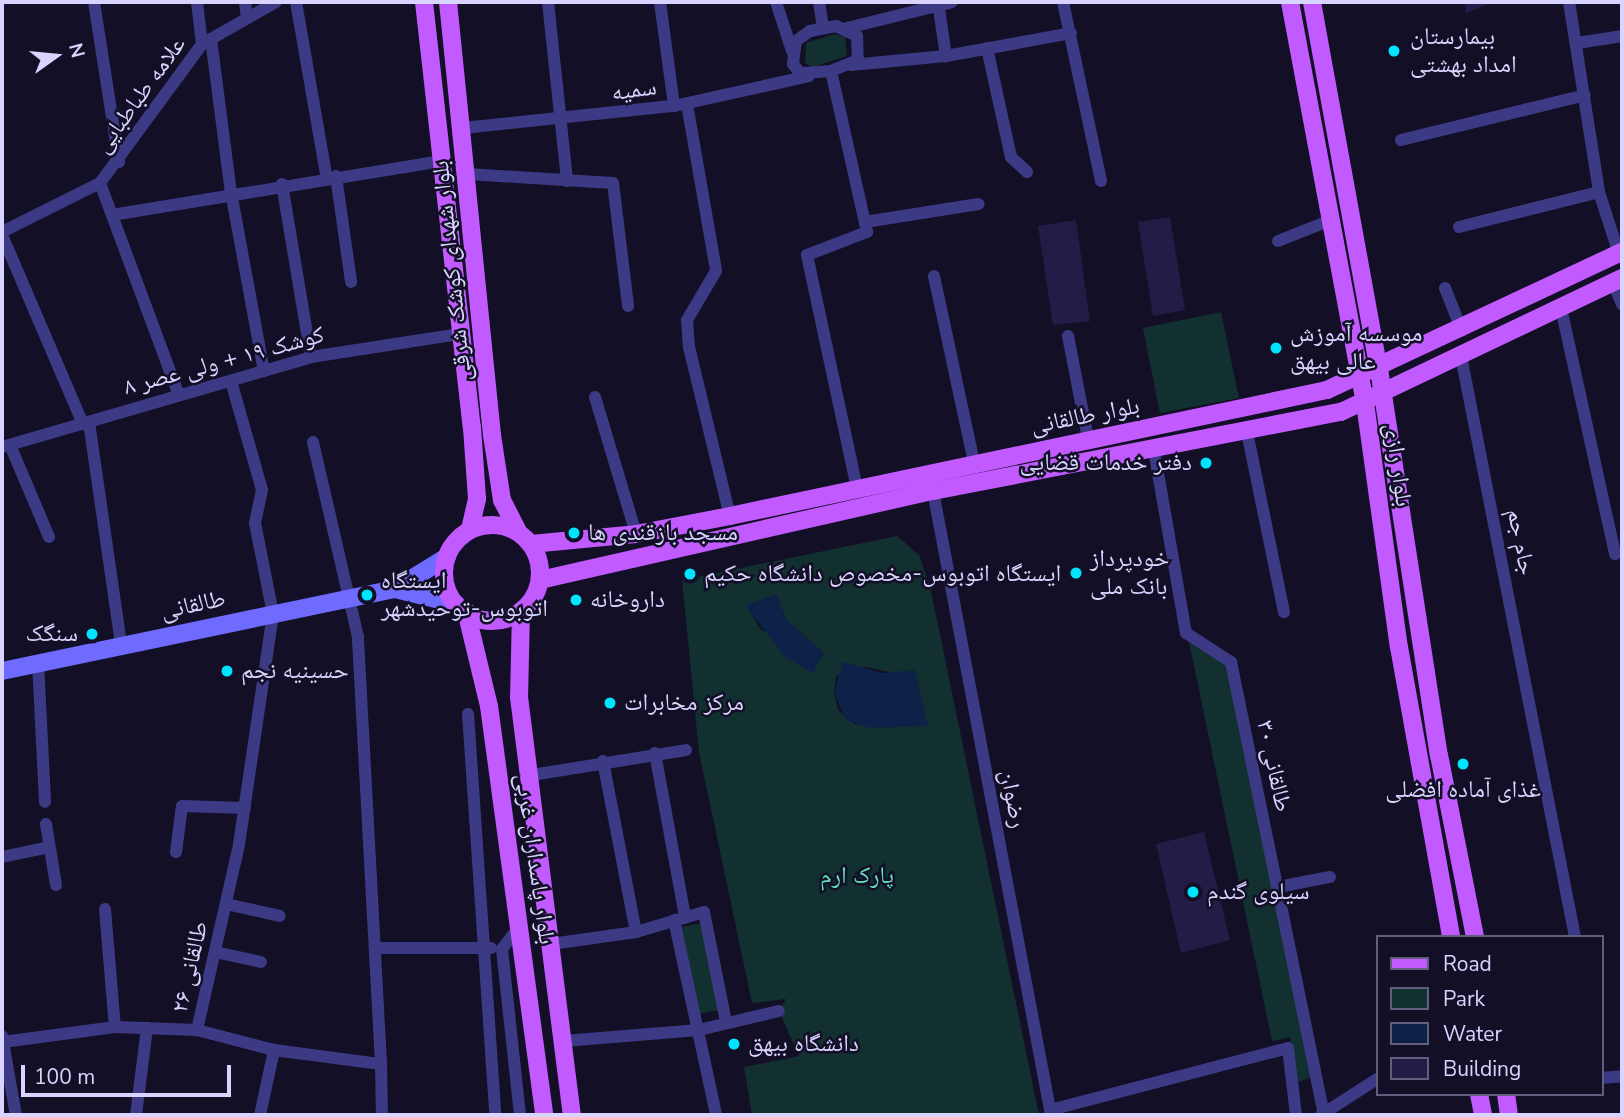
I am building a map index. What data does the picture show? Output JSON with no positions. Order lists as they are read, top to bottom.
{
  "streets": {
    "main road": [
      "بلوار شهدای کوشک شرقی",
      "بلوار طالقانی",
      "بلوار رازی",
      "طالقانی",
      "بلوار پاسداران غربی"
    ],
    "street": [
      "سمیه",
      "علامه طباطبایی",
      "کوشک ۱۹ + ولی عصر ۸",
      "جام جم",
      "طالقانی ۳۰",
      "رضوان",
      "طالقانی ۲۶"
    ]
  },
  "crossings": [
    ["سمیه", "بلوار شهدای کوشک شرقی"],
    ["بلوار شهدای کوشک شرقی", "کوشک ۱۹ + ولی عصر ۸"],
    ["بلوار شهدای کوشک شرقی", "بلوار طالقانی"],
    ["بلوار شهدای کوشک شرقی", "بلوار پاسداران غربی"],
    ["کوشک ۱۹ + ولی عصر ۸", "طالقانی ۲۶"],
    ["بلوار طالقانی", "بلوار رازی"],
    ["بلوار طالقانی", "جام جم"],
    ["بلوار طالقانی", "طالقانی ۳۰"],
    ["بلوار طالقانی", "رضوان"],
    ["بلوار طالقانی", "بلوار پاسداران غربی"],
    ["طالقانی", "طالقانی ۲۶"]
  ],
  "parks": ["پارک ارم"],
  "places": [
    "بیمارستان امداد بهشتی",
    "موسسه آموزش عالی بیهق",
    "دفتر خدمات قضایی",
    "مسجد بازقندی ها",
    "خودپرداز بانک ملی",
    "ایستگاه اتوبوس-مخصوص دانشگاه حکیم",
    "ایستگاه اتوبوس-توحیدشهر",
    "داروخانه",
    "سنگک",
    "حسینیه نجم",
    "مرکز مخابرات",
    "غذای آماده افضلی",
    "سیلوی گندم",
    "دانشگاه بیهق"
  ],
  "legend": [
    "Road",
    "Park",
    "Water",
    "Building"
  ],
  "scale_bar": "100 m",
  "north": "right"
}
